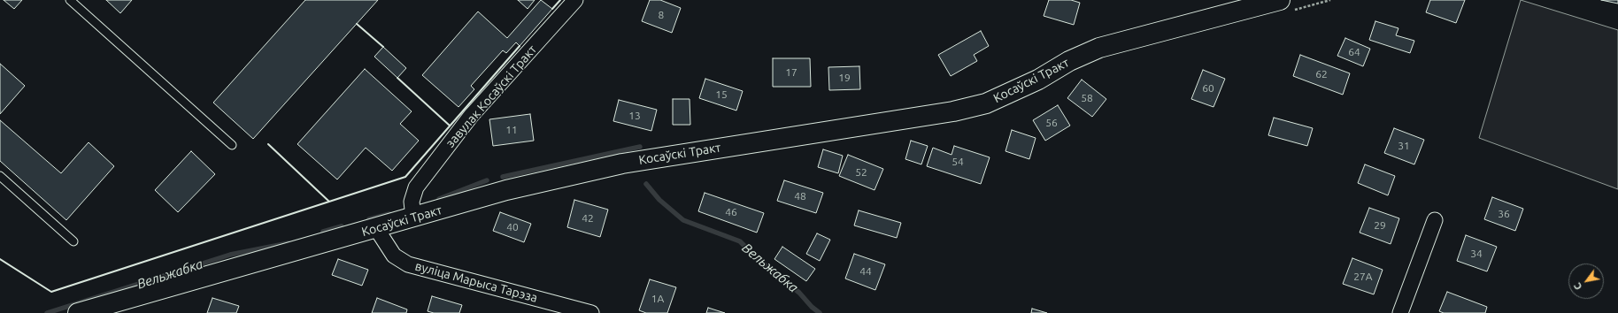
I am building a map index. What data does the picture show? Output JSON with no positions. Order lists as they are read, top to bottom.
{
  "streets": {
    "main road": ["Косаўскі Тракт"],
    "street": ["завулак Косаўскі Тракт", "вуліца Марыса Тарэза"]
  },
  "crossings": [
    ["Косаўскі Тракт", "завулак Косаўскі Тракт"],
    ["Косаўскі Тракт", "вуліца Марыса Тарэза"]
  ],
  "water": ["Вельжабка"],
  "house_numbers": [
    "8",
    "64",
    "17",
    "62",
    "19",
    "60",
    "15",
    "58",
    "13",
    "56",
    "11",
    "31",
    "54",
    "52",
    "48",
    "46",
    "36",
    "42",
    "29",
    "40",
    "34",
    "44",
    "27А",
    "1А"
  ],
  "north": "bottom left"
}
